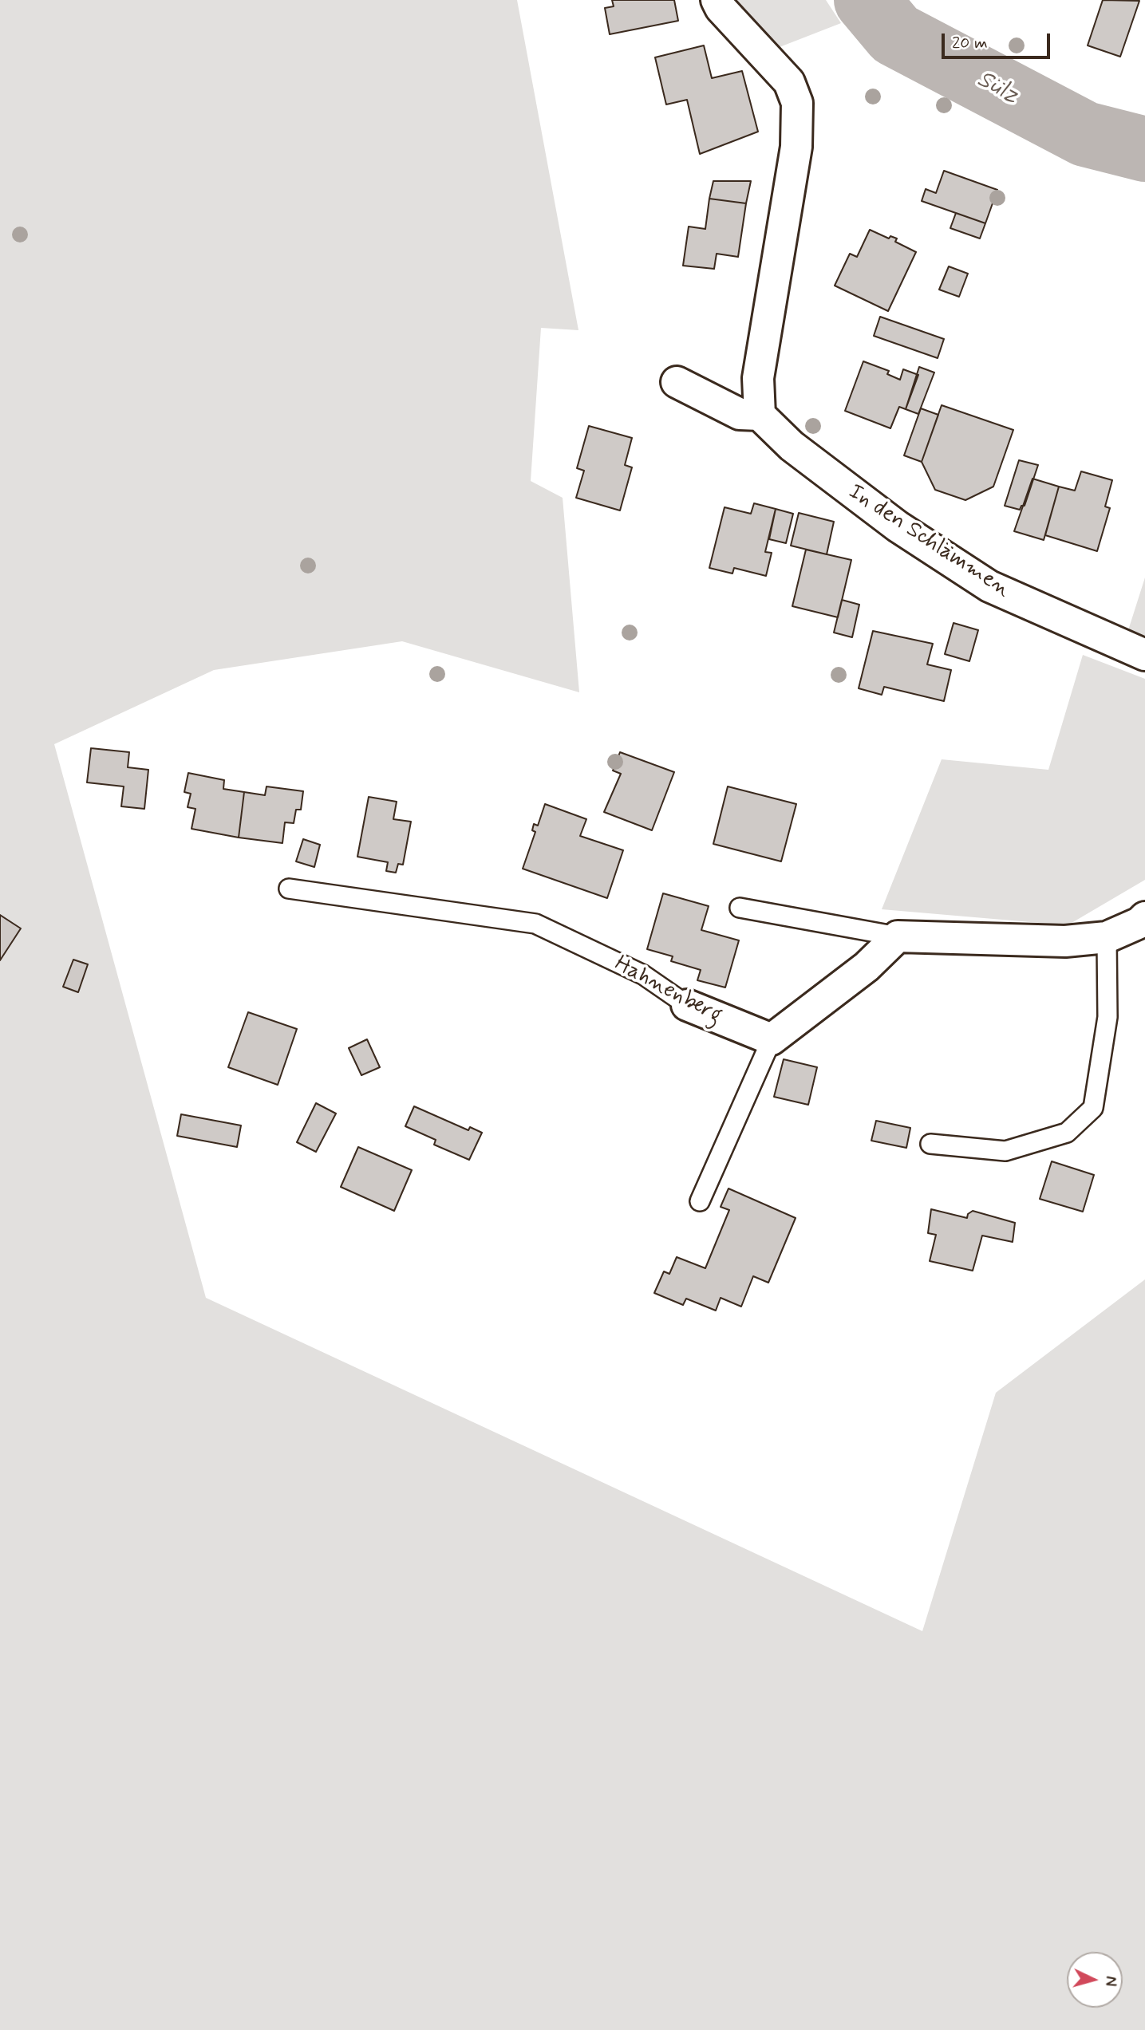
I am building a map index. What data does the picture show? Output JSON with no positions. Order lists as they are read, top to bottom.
{
  "streets": {
    "street": ["In den Schlämmen", "Hahnenberg"]
  },
  "water": ["Sülz"],
  "scale_bar": "20 m",
  "north": "right"
}
